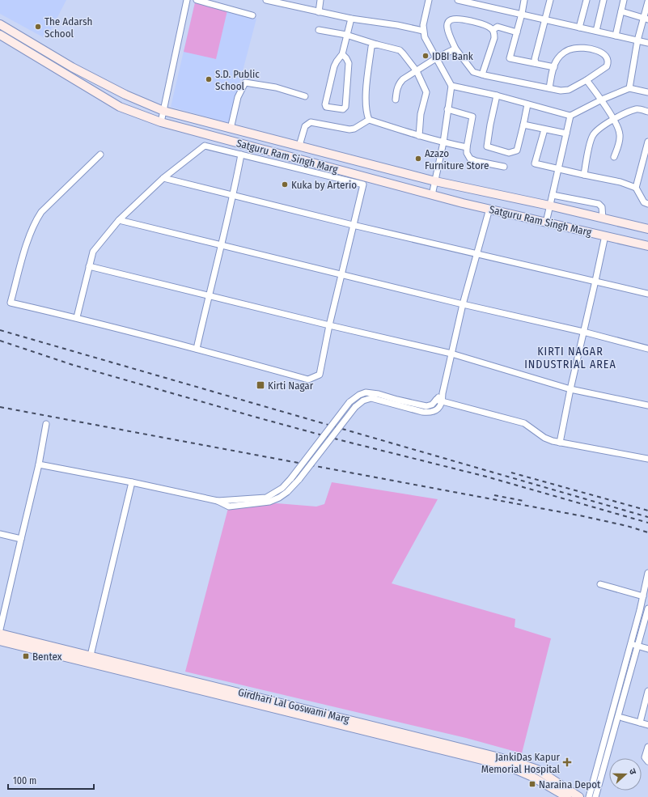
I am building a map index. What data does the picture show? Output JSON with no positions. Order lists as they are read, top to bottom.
{
  "streets": {
    "main road": ["Satguru Ram Singh Marg", "Girdhari Lal Goswami Marg"]
  },
  "districts": ["KIRTI NAGAR INDUSTRIAL AREA"],
  "places": {
    "other": [
      "The Adarsh School",
      "IDBI Bank",
      "S.D. Public School",
      "Azazo Furniture Store",
      "Kuka by Arterio"
    ],
    "transit": ["Kirti Nagar", "Bentex", "Naraina Depot"],
    "health": ["JankiDas Kapur Memorial Hospital"]
  },
  "scale_bar": "100 m",
  "north": "right"
}
